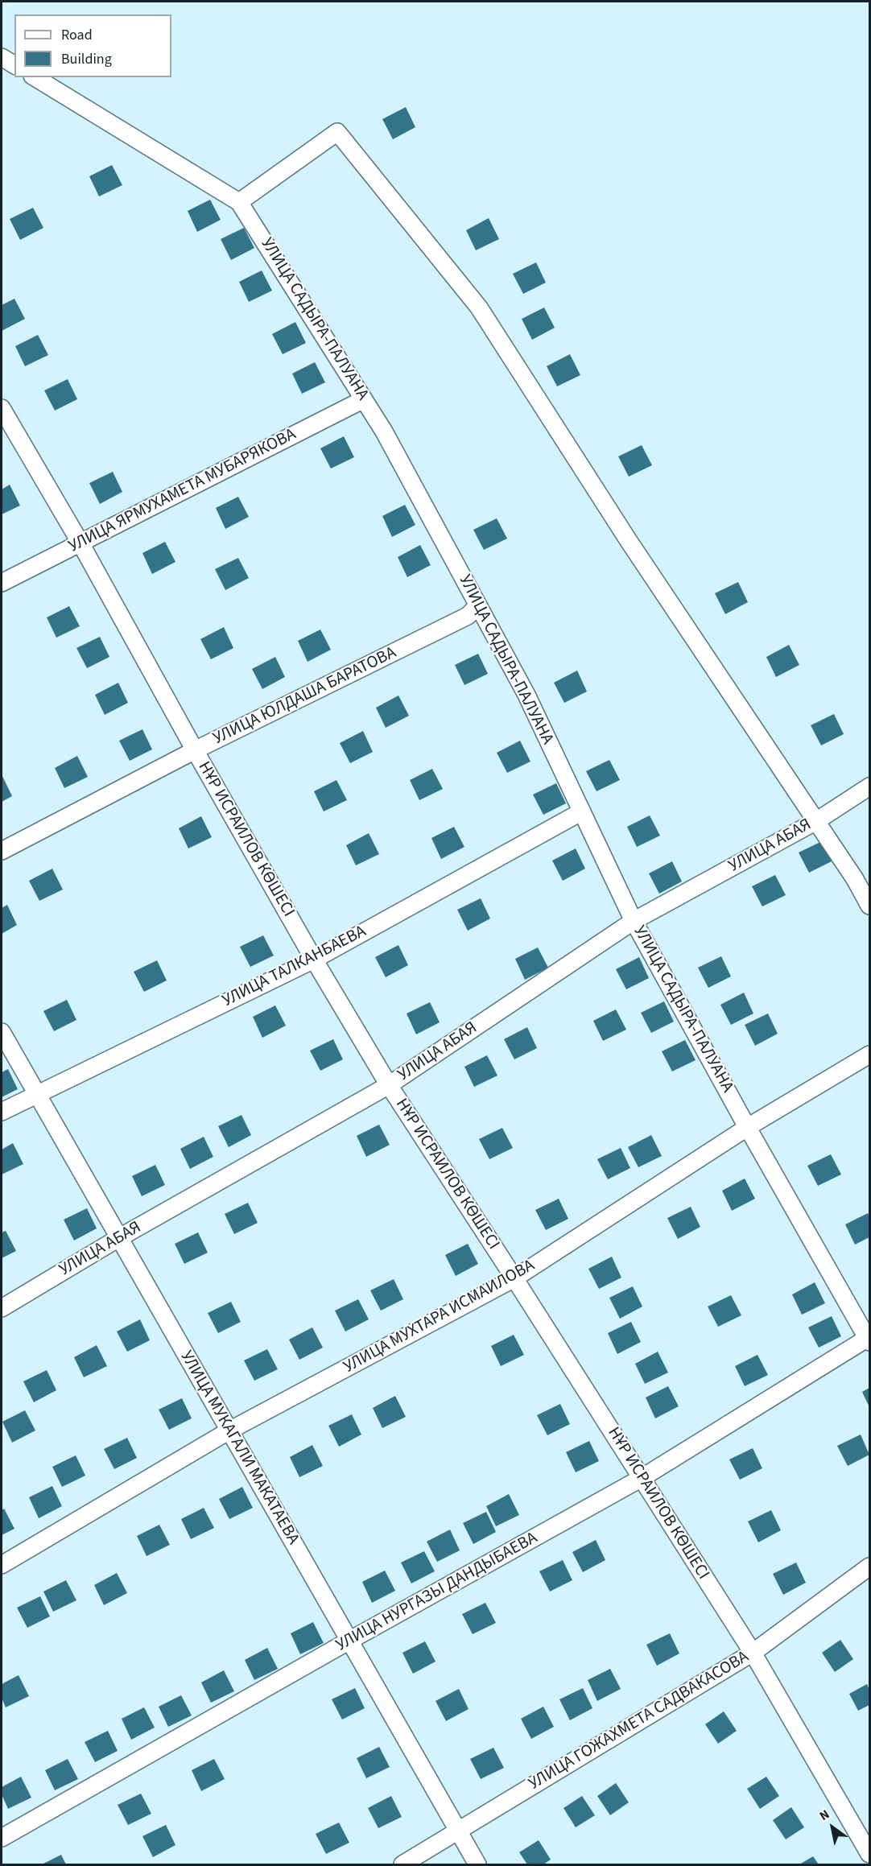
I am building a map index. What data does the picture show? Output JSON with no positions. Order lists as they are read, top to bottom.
{
  "streets": {
    "street": [
      "УЛИЦА САДЫРА-ПАЛУАНА",
      "УЛИЦА ЯРМУХАМЕТА МУБАРЯКОВА",
      "УЛИЦА ЮЛДАША БАРАТОВА",
      "НҰР ИСРАИЛОВ КӨШЕСІ",
      "УЛИЦА АБАЯ",
      "УЛИЦА ТАЛКАНБАЕВА",
      "УЛИЦА МУХТАРА ИСМАИЛОВА",
      "УЛИЦА МУКАГАЛИ МАКАТАЕВА",
      "УЛИЦА НУРГАЗЫ ДАНДЫБАЕВА",
      "УЛИЦА ГОЖАХМЕТА САДВАКАСОВА"
    ]
  },
  "crossings": [
    ["УЛИЦА САДЫРА-ПАЛУАНА", "УЛИЦА ЯРМУХАМЕТА МУБАРЯКОВА"],
    ["УЛИЦА САДЫРА-ПАЛУАНА", "УЛИЦА ЮЛДАША БАРАТОВА"],
    ["УЛИЦА САДЫРА-ПАЛУАНА", "УЛИЦА АБАЯ"],
    ["УЛИЦА САДЫРА-ПАЛУАНА", "УЛИЦА ТАЛКАНБАЕВА"],
    ["УЛИЦА САДЫРА-ПАЛУАНА", "УЛИЦА МУХТАРА ИСМАИЛОВА"],
    ["УЛИЦА САДЫРА-ПАЛУАНА", "УЛИЦА НУРГАЗЫ ДАНДЫБАЕВА"],
    ["УЛИЦА ЯРМУХАМЕТА МУБАРЯКОВА", "НҰР ИСРАИЛОВ КӨШЕСІ"],
    ["УЛИЦА ЮЛДАША БАРАТОВА", "НҰР ИСРАИЛОВ КӨШЕСІ"],
    ["НҰР ИСРАИЛОВ КӨШЕСІ", "УЛИЦА АБАЯ"],
    ["НҰР ИСРАИЛОВ КӨШЕСІ", "УЛИЦА ТАЛКАНБАЕВА"],
    ["НҰР ИСРАИЛОВ КӨШЕСІ", "УЛИЦА МУХТАРА ИСМАИЛОВА"],
    ["НҰР ИСРАИЛОВ КӨШЕСІ", "УЛИЦА НУРГАЗЫ ДАНДЫБАЕВА"],
    ["НҰР ИСРАИЛОВ КӨШЕСІ", "УЛИЦА ГОЖАХМЕТА САДВАКАСОВА"],
    ["УЛИЦА АБАЯ", "УЛИЦА МУКАГАЛИ МАКАТАЕВА"],
    ["УЛИЦА ТАЛКАНБАЕВА", "УЛИЦА МУКАГАЛИ МАКАТАЕВА"],
    ["УЛИЦА МУХТАРА ИСМАИЛОВА", "УЛИЦА МУКАГАЛИ МАКАТАЕВА"],
    ["УЛИЦА МУКАГАЛИ МАКАТАЕВА", "УЛИЦА НУРГАЗЫ ДАНДЫБАЕВА"],
    ["УЛИЦА МУКАГАЛИ МАКАТАЕВА", "УЛИЦА ГОЖАХМЕТА САДВАКАСОВА"]
  ],
  "legend": ["Road", "Building"],
  "north": "top left"
}
